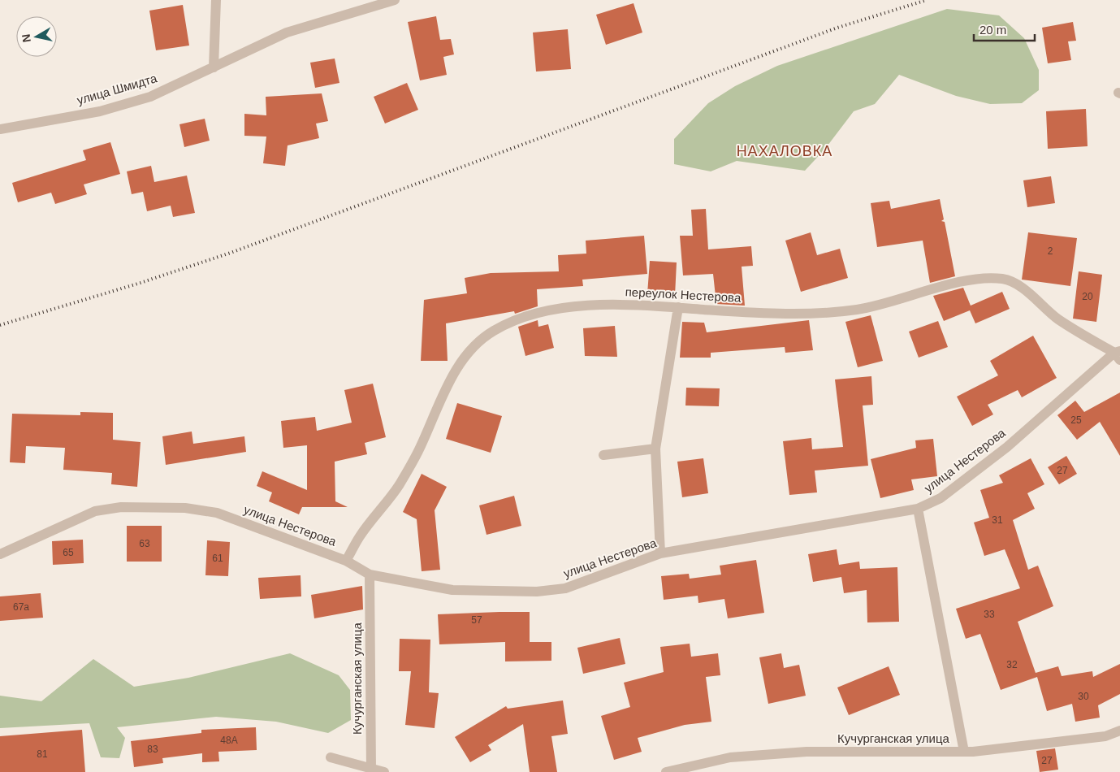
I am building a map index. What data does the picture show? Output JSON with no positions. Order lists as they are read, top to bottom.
{
  "streets": {
    "street": [
      "улица Шмидта",
      "переулок Нестерова",
      "улица Нестерова",
      "Кучурганская улица"
    ]
  },
  "crossings": [
    ["переулок Нестерова", "улица Нестерова"],
    ["улица Нестерова", "Кучурганская улица"]
  ],
  "districts": ["НАХАЛОВКА"],
  "house_numbers": [
    "2",
    "20",
    "25",
    "27",
    "31",
    "63",
    "65",
    "61",
    "67а",
    "33",
    "57",
    "32",
    "30",
    "48А",
    "83",
    "81",
    "27"
  ],
  "scale_bar": "20 m",
  "north": "left"
}
